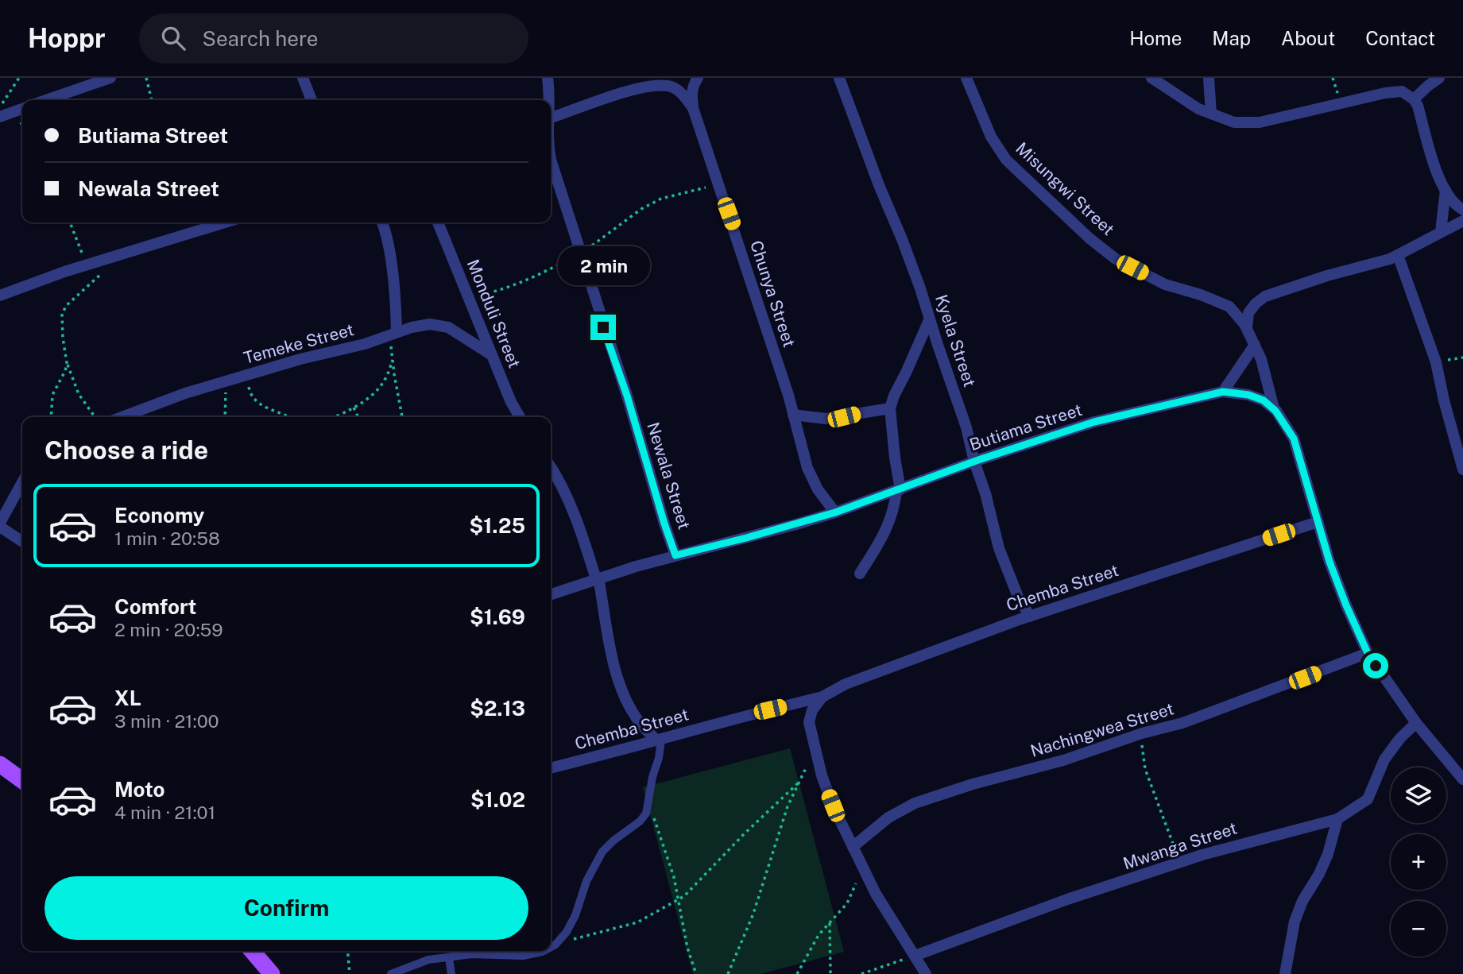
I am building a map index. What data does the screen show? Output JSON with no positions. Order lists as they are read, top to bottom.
{
  "streets": {
    "street": [
      "Misungwi Street",
      "Chunya Street",
      "Monduli Street",
      "Kyela Street",
      "Temeke Street",
      "Butiama Street",
      "Newala Street",
      "Chemba Street",
      "Nachingwea Street",
      "Mwanga Street"
    ]
  },
  "crossings": [
    ["Misungwi Street", "Butiama Street"],
    ["Chunya Street", "Butiama Street"],
    ["Monduli Street", "Temeke Street"],
    ["Kyela Street", "Butiama Street"],
    ["Kyela Street", "Chemba Street"],
    ["Butiama Street", "Newala Street"],
    ["Butiama Street", "Chemba Street"],
    ["Butiama Street", "Nachingwea Street"],
    ["Butiama Street", "Mwanga Street"]
  ],
  "page": {
    "header": "Hoppr",
    "search": "Search here",
    "nav": [
      "Home",
      "Map",
      "About",
      "Contact"
    ],
    "banner": ["Butiama Street", "Newala Street"],
    "bubble": "2 min",
    "heading": "Choose a ride",
    "list": [
      {
        "name": "Economy",
        "note": "1 min · 20:58",
        "value": "$1.25"
      },
      {
        "name": "Comfort",
        "note": "2 min · 20:59",
        "value": "$1.69"
      },
      {
        "name": "XL",
        "note": "3 min · 21:00",
        "value": "$2.13"
      },
      {
        "name": "Moto",
        "note": "4 min · 21:01",
        "value": "$1.02"
      }
    ],
    "map_buttons": ["+", "−"],
    "buttons": "Confirm"
  }
}
